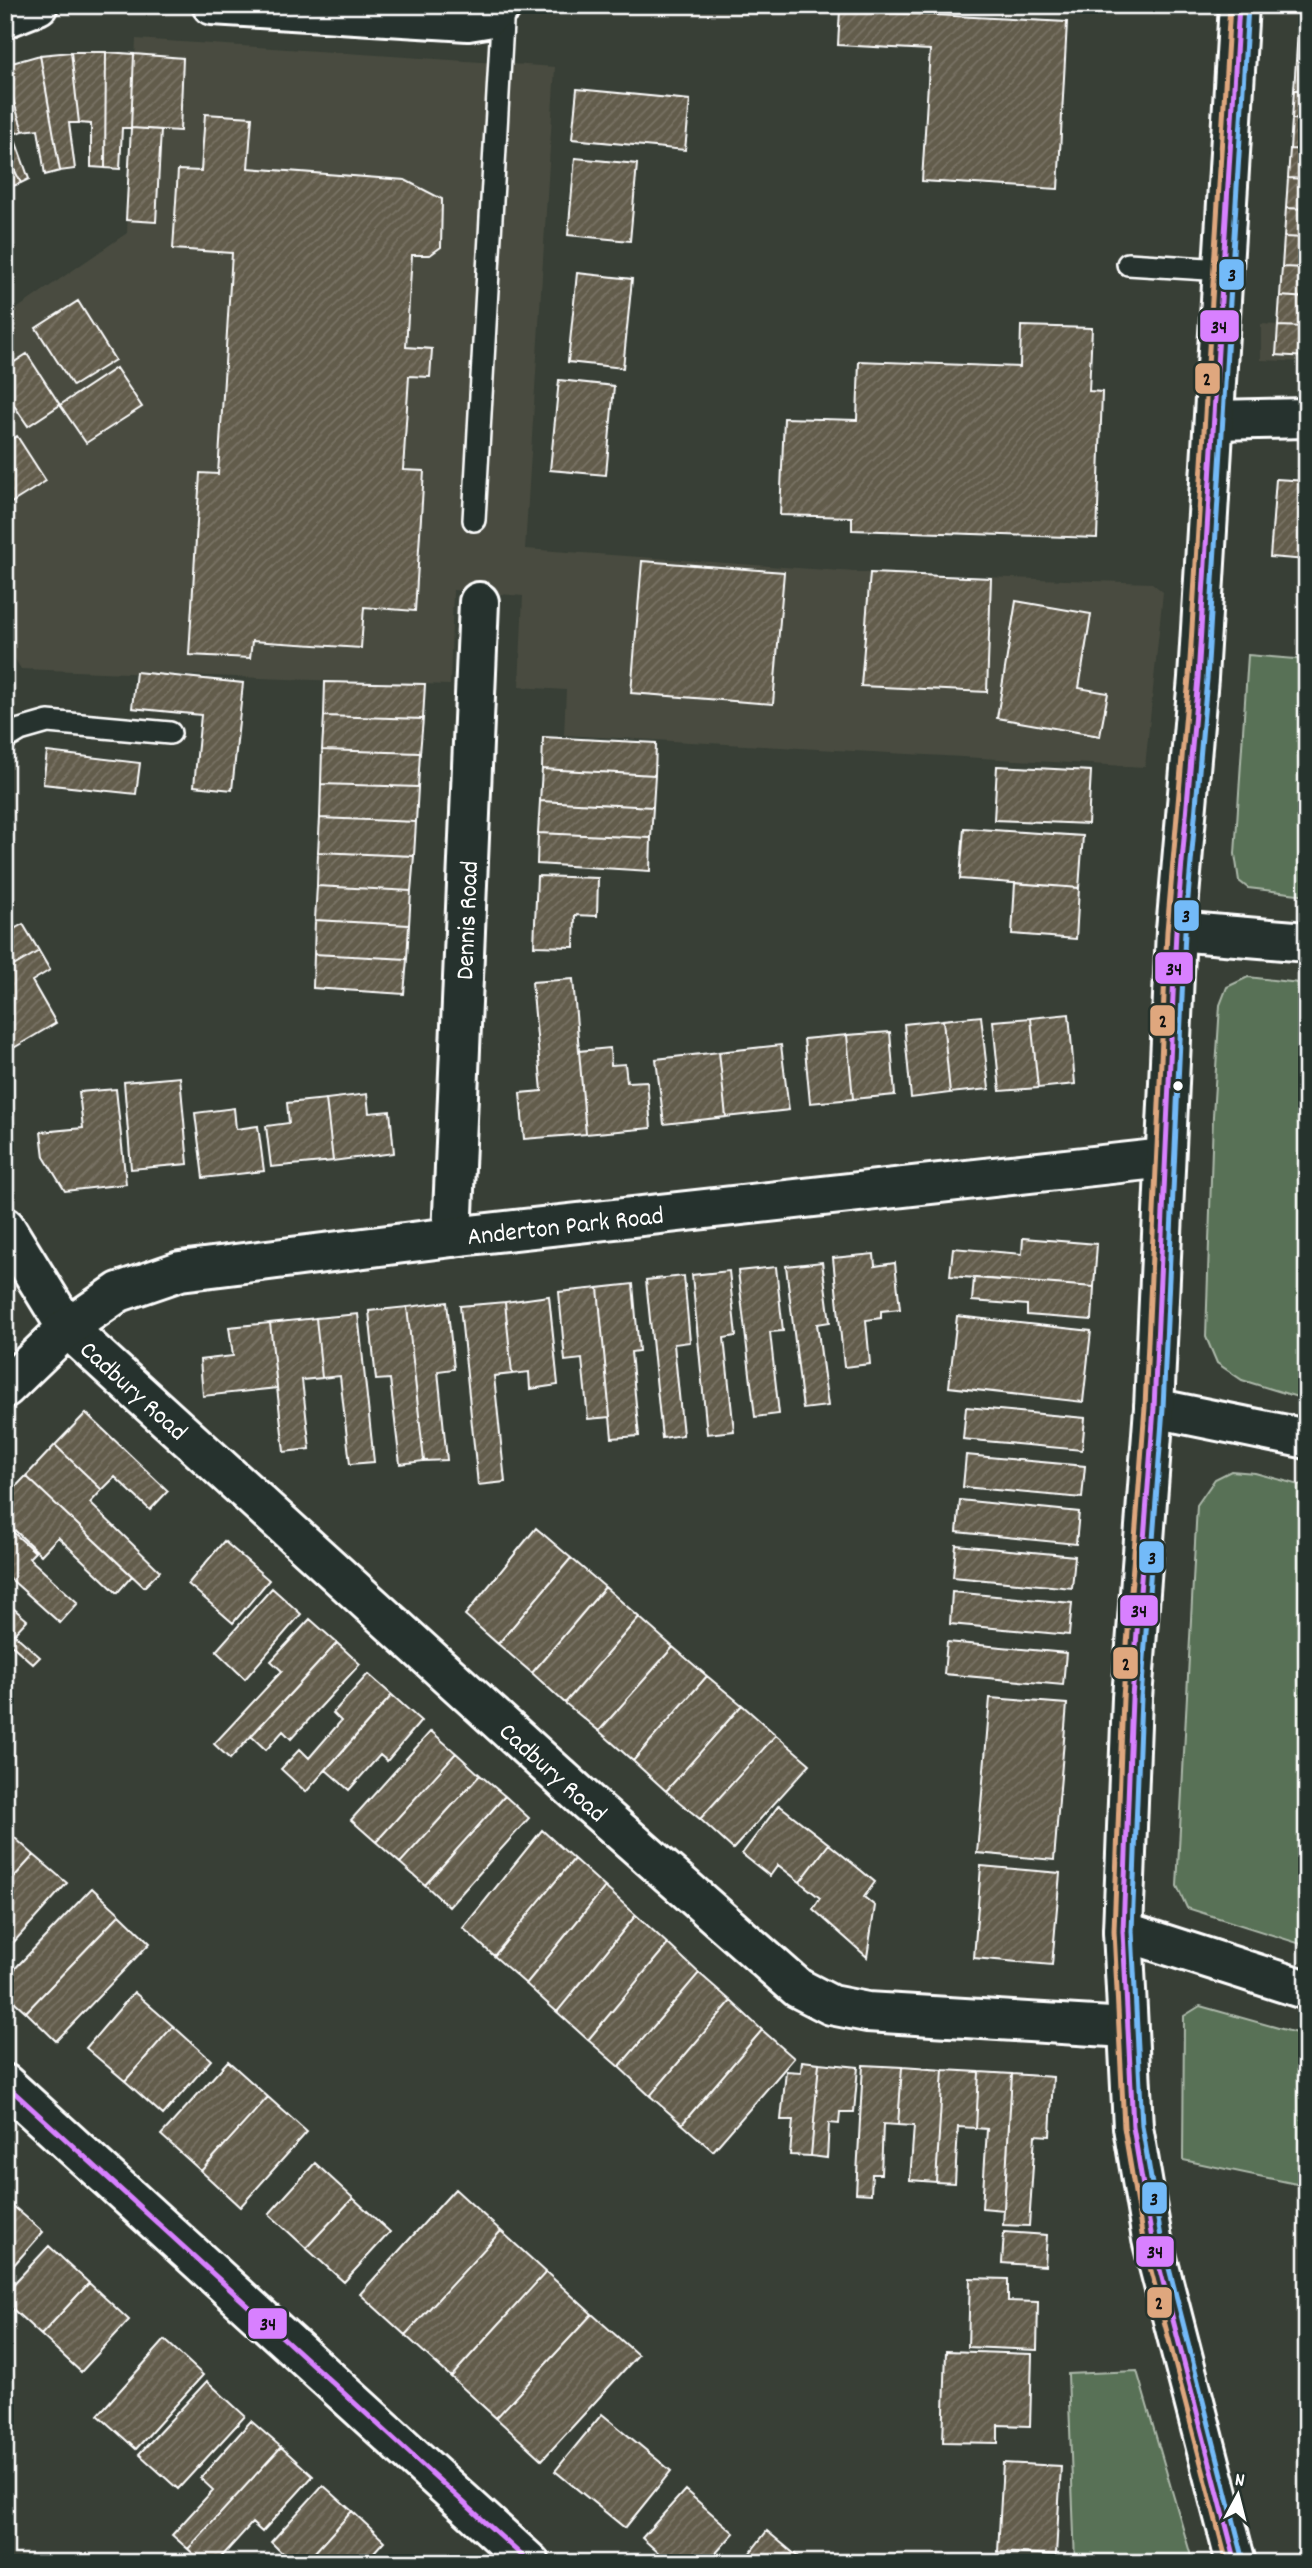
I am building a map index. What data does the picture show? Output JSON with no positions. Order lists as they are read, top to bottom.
{
  "streets": {
    "street": ["Dennis Road", "Anderton Park Road", "Cadbury Road"]
  },
  "crossings": [
    ["Dennis Road", "Anderton Park Road"],
    ["Anderton Park Road", "Cadbury Road"]
  ],
  "lines": ["transit line 34", "transit line 2", "transit line 3"],
  "north": "top"
}
